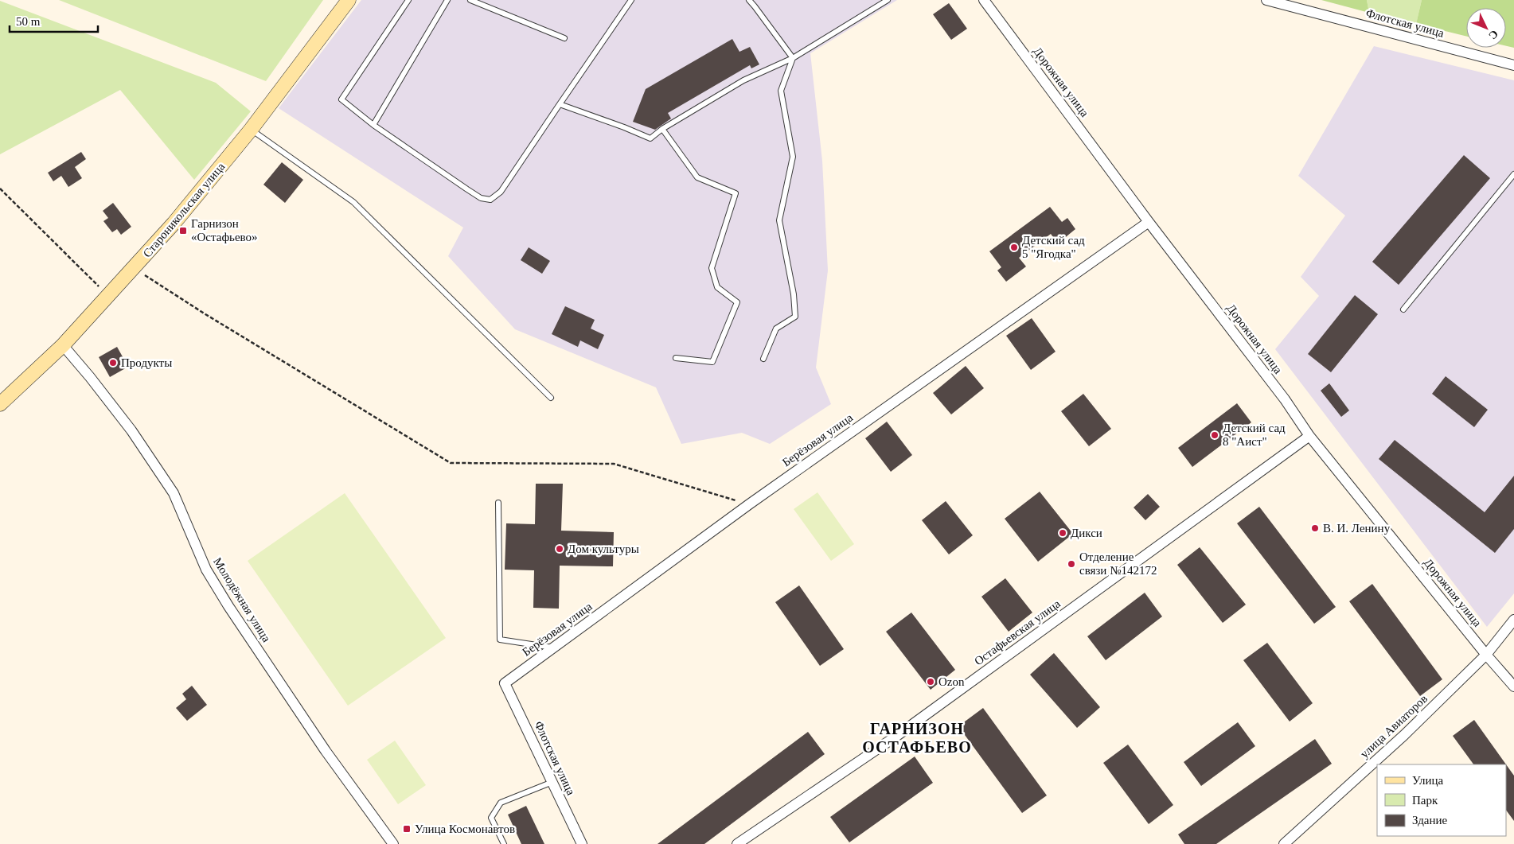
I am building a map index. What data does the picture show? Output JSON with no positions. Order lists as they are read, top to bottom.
{
  "streets": {
    "street": [
      "Флотская улица",
      "Дорожная улица",
      "Староникольская улица",
      "Берёзовая улица",
      "Молодёжная улица",
      "Остафьевская улица",
      "улица Авиаторов"
    ]
  },
  "crossings": [
    ["Флотская улица", "Берёзовая улица"],
    ["Дорожная улица", "Берёзовая улица"],
    ["Дорожная улица", "Остафьевская улица"],
    ["Дорожная улица", "улица Авиаторов"],
    ["Староникольская улица", "Молодёжная улица"]
  ],
  "districts": ["ГАРНИЗОН ОСТАФЬЕВО"],
  "places": {
    "transit": ["Гарнизон «Остафьево»", "Улица Космонавтов"],
    "other": [
      "Детский сад 5 \"Ягодка\"",
      "Продукты",
      "Детский сад 8 \"Аист\"",
      "В. И. Ленину",
      "Дикси",
      "Дом культуры",
      "Отделение связи №142172",
      "Ozon"
    ]
  },
  "legend": ["Улица", "Парк", "Здание"],
  "scale_bar": "50 m",
  "north": "bottom right"
}
